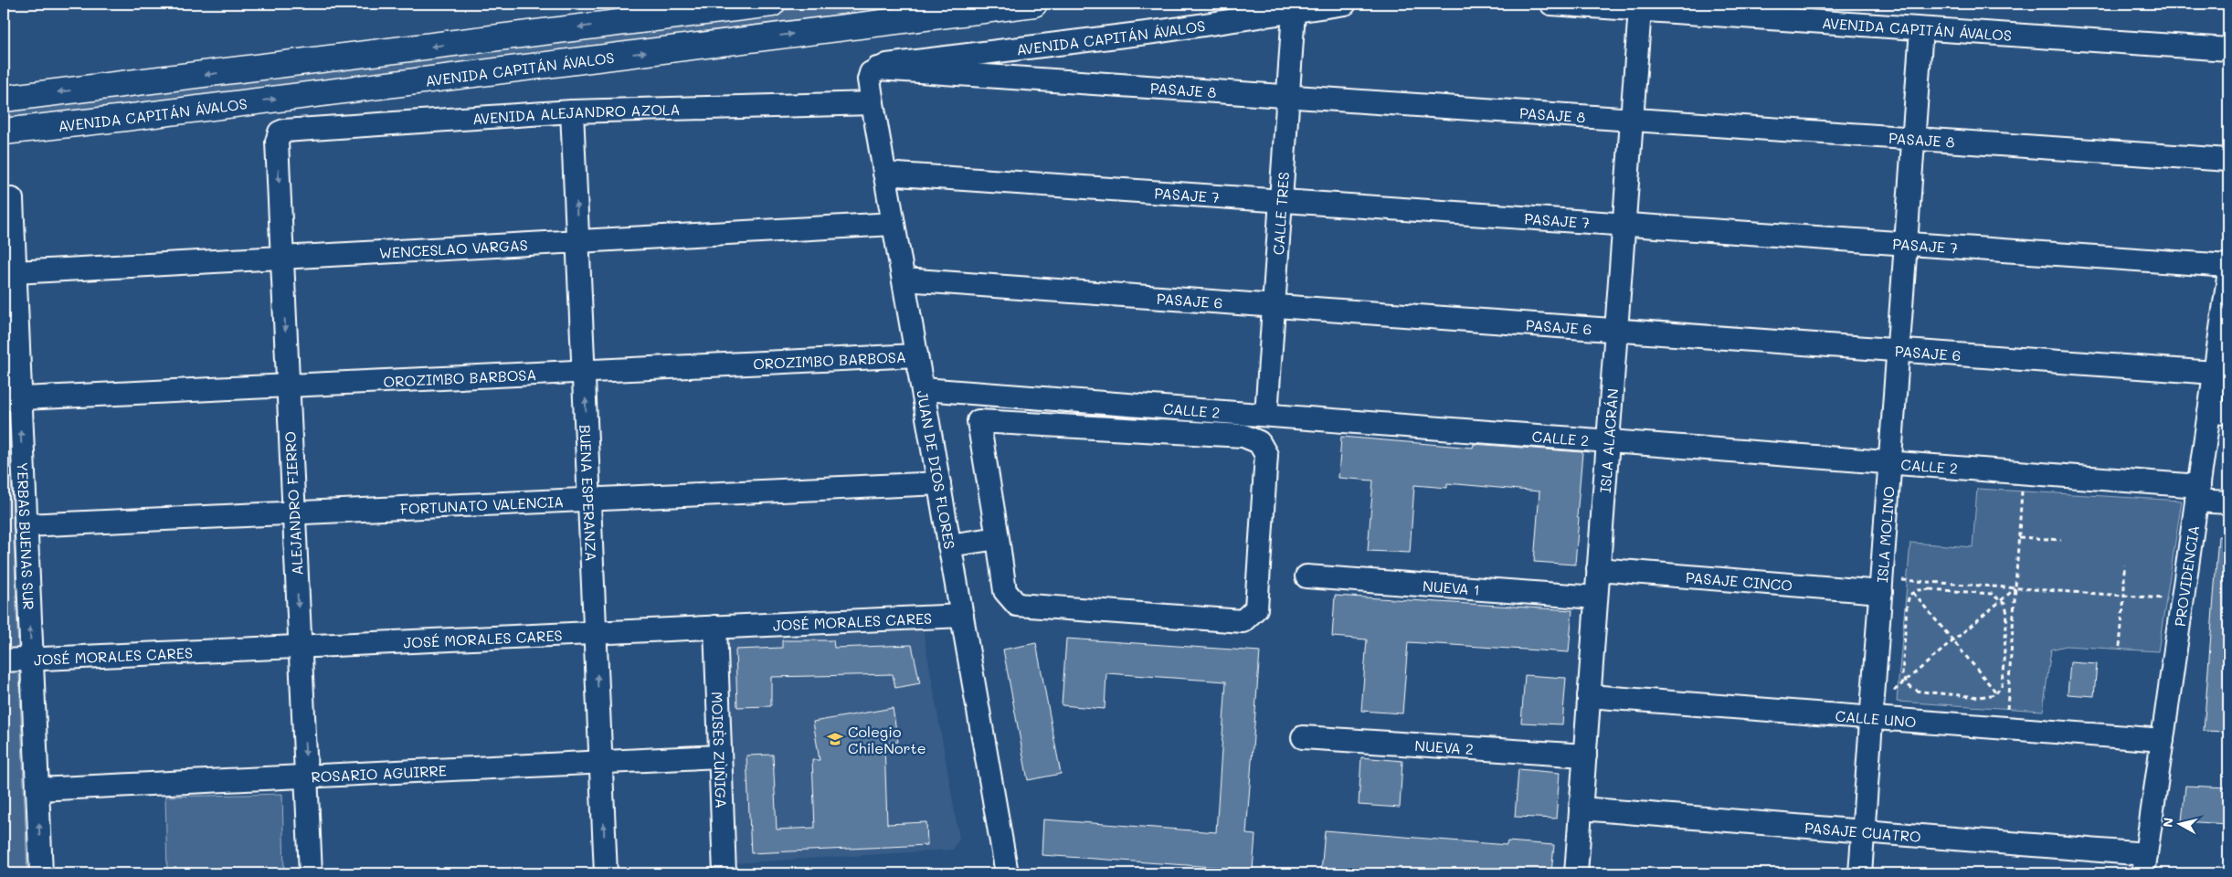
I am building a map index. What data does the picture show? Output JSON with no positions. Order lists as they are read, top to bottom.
{
  "streets": {
    "highway": ["AVENIDA CAPITÁN ÁVALOS"],
    "street": [
      "PASAJE 8",
      "AVENIDA ALEJANDRO AZOLA",
      "PASAJE 7",
      "CALLE TRES",
      "WENCESLAO VARGAS",
      "PASAJE 6",
      "OROZIMBO BARBOSA",
      "CALLE 2",
      "ISLA ALACRÁN",
      "JUAN DE DIOS FLORES",
      "BUENA ESPERANZA",
      "ALEJANDRO FIERRO",
      "FORTUNATO VALENCIA",
      "ISLA MOLINO",
      "YERBAS BUENAS SUR",
      "PROVIDENCIA",
      "PASAJE CINCO",
      "NUEVA 1",
      "JOSÉ MORALES CARES",
      "CALLE UNO",
      "NUEVA 2",
      "MOISÈS ZÙÑIGA",
      "ROSARIO AGUIRRE",
      "PASAJE CUATRO"
    ]
  },
  "crossings": [
    ["AVENIDA CAPITÁN ÁVALOS", "PASAJE 8"],
    ["AVENIDA CAPITÁN ÁVALOS", "CALLE TRES"],
    ["AVENIDA CAPITÁN ÁVALOS", "ISLA ALACRÁN"],
    ["AVENIDA CAPITÁN ÁVALOS", "JUAN DE DIOS FLORES"],
    ["AVENIDA CAPITÁN ÁVALOS", "ISLA MOLINO"],
    ["PASAJE 8", "CALLE TRES"],
    ["PASAJE 8", "ISLA ALACRÁN"],
    ["PASAJE 8", "JUAN DE DIOS FLORES"],
    ["PASAJE 8", "ISLA MOLINO"],
    ["AVENIDA ALEJANDRO AZOLA", "JUAN DE DIOS FLORES"],
    ["AVENIDA ALEJANDRO AZOLA", "BUENA ESPERANZA"],
    ["AVENIDA ALEJANDRO AZOLA", "ALEJANDRO FIERRO"],
    ["PASAJE 7", "CALLE TRES"],
    ["PASAJE 7", "ISLA ALACRÁN"],
    ["PASAJE 7", "JUAN DE DIOS FLORES"],
    ["PASAJE 7", "ISLA MOLINO"],
    ["CALLE TRES", "PASAJE 6"],
    ["CALLE TRES", "CALLE 2"],
    ["WENCESLAO VARGAS", "JUAN DE DIOS FLORES"],
    ["WENCESLAO VARGAS", "BUENA ESPERANZA"],
    ["WENCESLAO VARGAS", "ALEJANDRO FIERRO"],
    ["WENCESLAO VARGAS", "YERBAS BUENAS SUR"],
    ["PASAJE 6", "ISLA ALACRÁN"],
    ["PASAJE 6", "JUAN DE DIOS FLORES"],
    ["PASAJE 6", "ISLA MOLINO"],
    ["PASAJE 6", "PROVIDENCIA"],
    ["OROZIMBO BARBOSA", "JUAN DE DIOS FLORES"],
    ["OROZIMBO BARBOSA", "BUENA ESPERANZA"],
    ["OROZIMBO BARBOSA", "ALEJANDRO FIERRO"],
    ["OROZIMBO BARBOSA", "YERBAS BUENAS SUR"],
    ["CALLE 2", "ISLA ALACRÁN"],
    ["CALLE 2", "JUAN DE DIOS FLORES"],
    ["CALLE 2", "ISLA MOLINO"],
    ["CALLE 2", "PROVIDENCIA"],
    ["ISLA ALACRÁN", "PASAJE CINCO"],
    ["ISLA ALACRÁN", "NUEVA 1"],
    ["ISLA ALACRÁN", "CALLE UNO"],
    ["ISLA ALACRÁN", "NUEVA 2"],
    ["ISLA ALACRÁN", "PASAJE CUATRO"],
    ["JUAN DE DIOS FLORES", "FORTUNATO VALENCIA"],
    ["JUAN DE DIOS FLORES", "JOSÉ MORALES CARES"],
    ["BUENA ESPERANZA", "FORTUNATO VALENCIA"],
    ["BUENA ESPERANZA", "JOSÉ MORALES CARES"],
    ["BUENA ESPERANZA", "ROSARIO AGUIRRE"],
    ["ALEJANDRO FIERRO", "FORTUNATO VALENCIA"],
    ["ALEJANDRO FIERRO", "JOSÉ MORALES CARES"],
    ["ALEJANDRO FIERRO", "ROSARIO AGUIRRE"],
    ["FORTUNATO VALENCIA", "YERBAS BUENAS SUR"],
    ["ISLA MOLINO", "PASAJE CINCO"],
    ["ISLA MOLINO", "CALLE UNO"],
    ["ISLA MOLINO", "PASAJE CUATRO"],
    ["YERBAS BUENAS SUR", "JOSÉ MORALES CARES"],
    ["YERBAS BUENAS SUR", "ROSARIO AGUIRRE"],
    ["PROVIDENCIA", "CALLE UNO"],
    ["PROVIDENCIA", "PASAJE CUATRO"],
    ["JOSÉ MORALES CARES", "MOISÈS ZÙÑIGA"],
    ["MOISÈS ZÙÑIGA", "ROSARIO AGUIRRE"]
  ],
  "one_way": ["BUENA ESPERANZA", "ALEJANDRO FIERRO", "YERBAS BUENAS SUR"],
  "places": {
    "school or university": ["Colegio ChileNorte"]
  },
  "north": "left"
}
